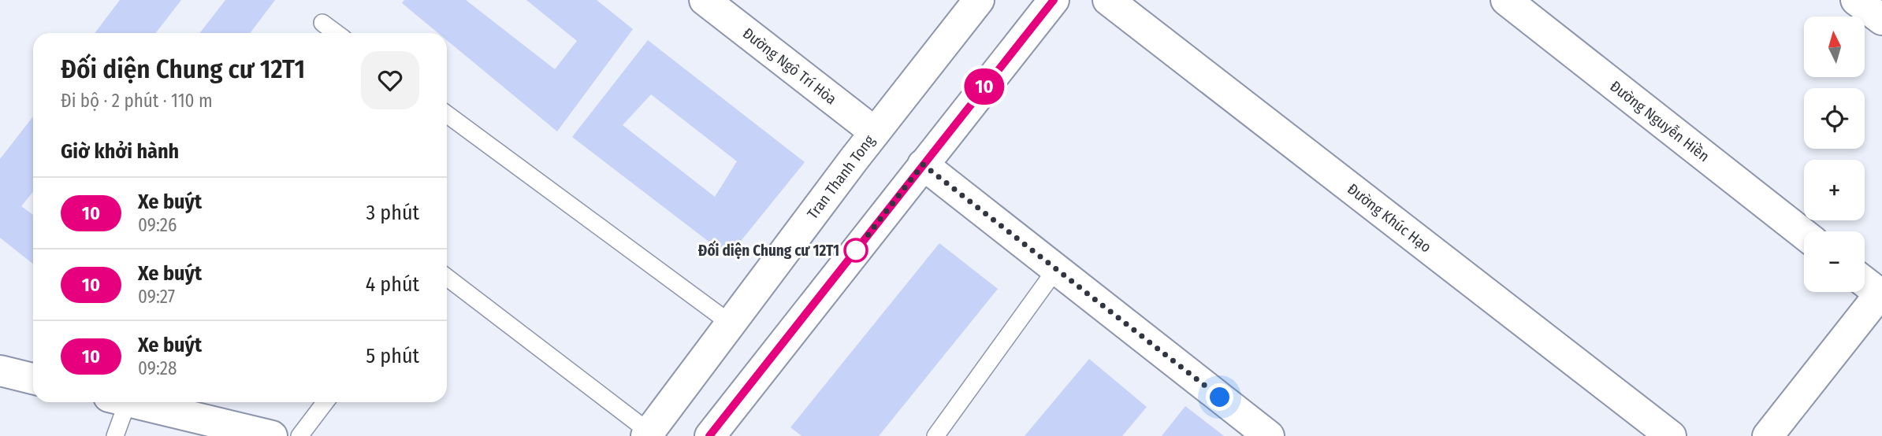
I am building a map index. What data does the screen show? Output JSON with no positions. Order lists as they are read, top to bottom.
{
  "streets": {
    "street": [
      "Đường Ngô Trí Hòa",
      "Đường Nguyễn Hiền",
      "Tran Thanh Tong",
      "Đường Khúc Hạo"
    ]
  },
  "crossings": [
    ["Đường Ngô Trí Hòa", "Tran Thanh Tong"]
  ],
  "places": ["Đối diện Chung cư 12T1"],
  "lines": ["bus line 10"],
  "north": "top",
  "page": {
    "on_map": "10",
    "map_buttons": ["+", "−"],
    "heading": [
      ["Đối diện Chung cư 12T1", "Đi bộ · 2 phút · 110 m"],
      "Giờ khởi hành"
    ],
    "list": [
      {
        "mark": "10",
        "name": "Xe buýt",
        "note": "09:26",
        "value": "3 phút"
      },
      {
        "mark": "10",
        "name": "Xe buýt",
        "note": "09:27",
        "value": "4 phút"
      },
      {
        "mark": "10",
        "name": "Xe buýt",
        "note": "09:28",
        "value": "5 phút"
      }
    ]
  }
}
